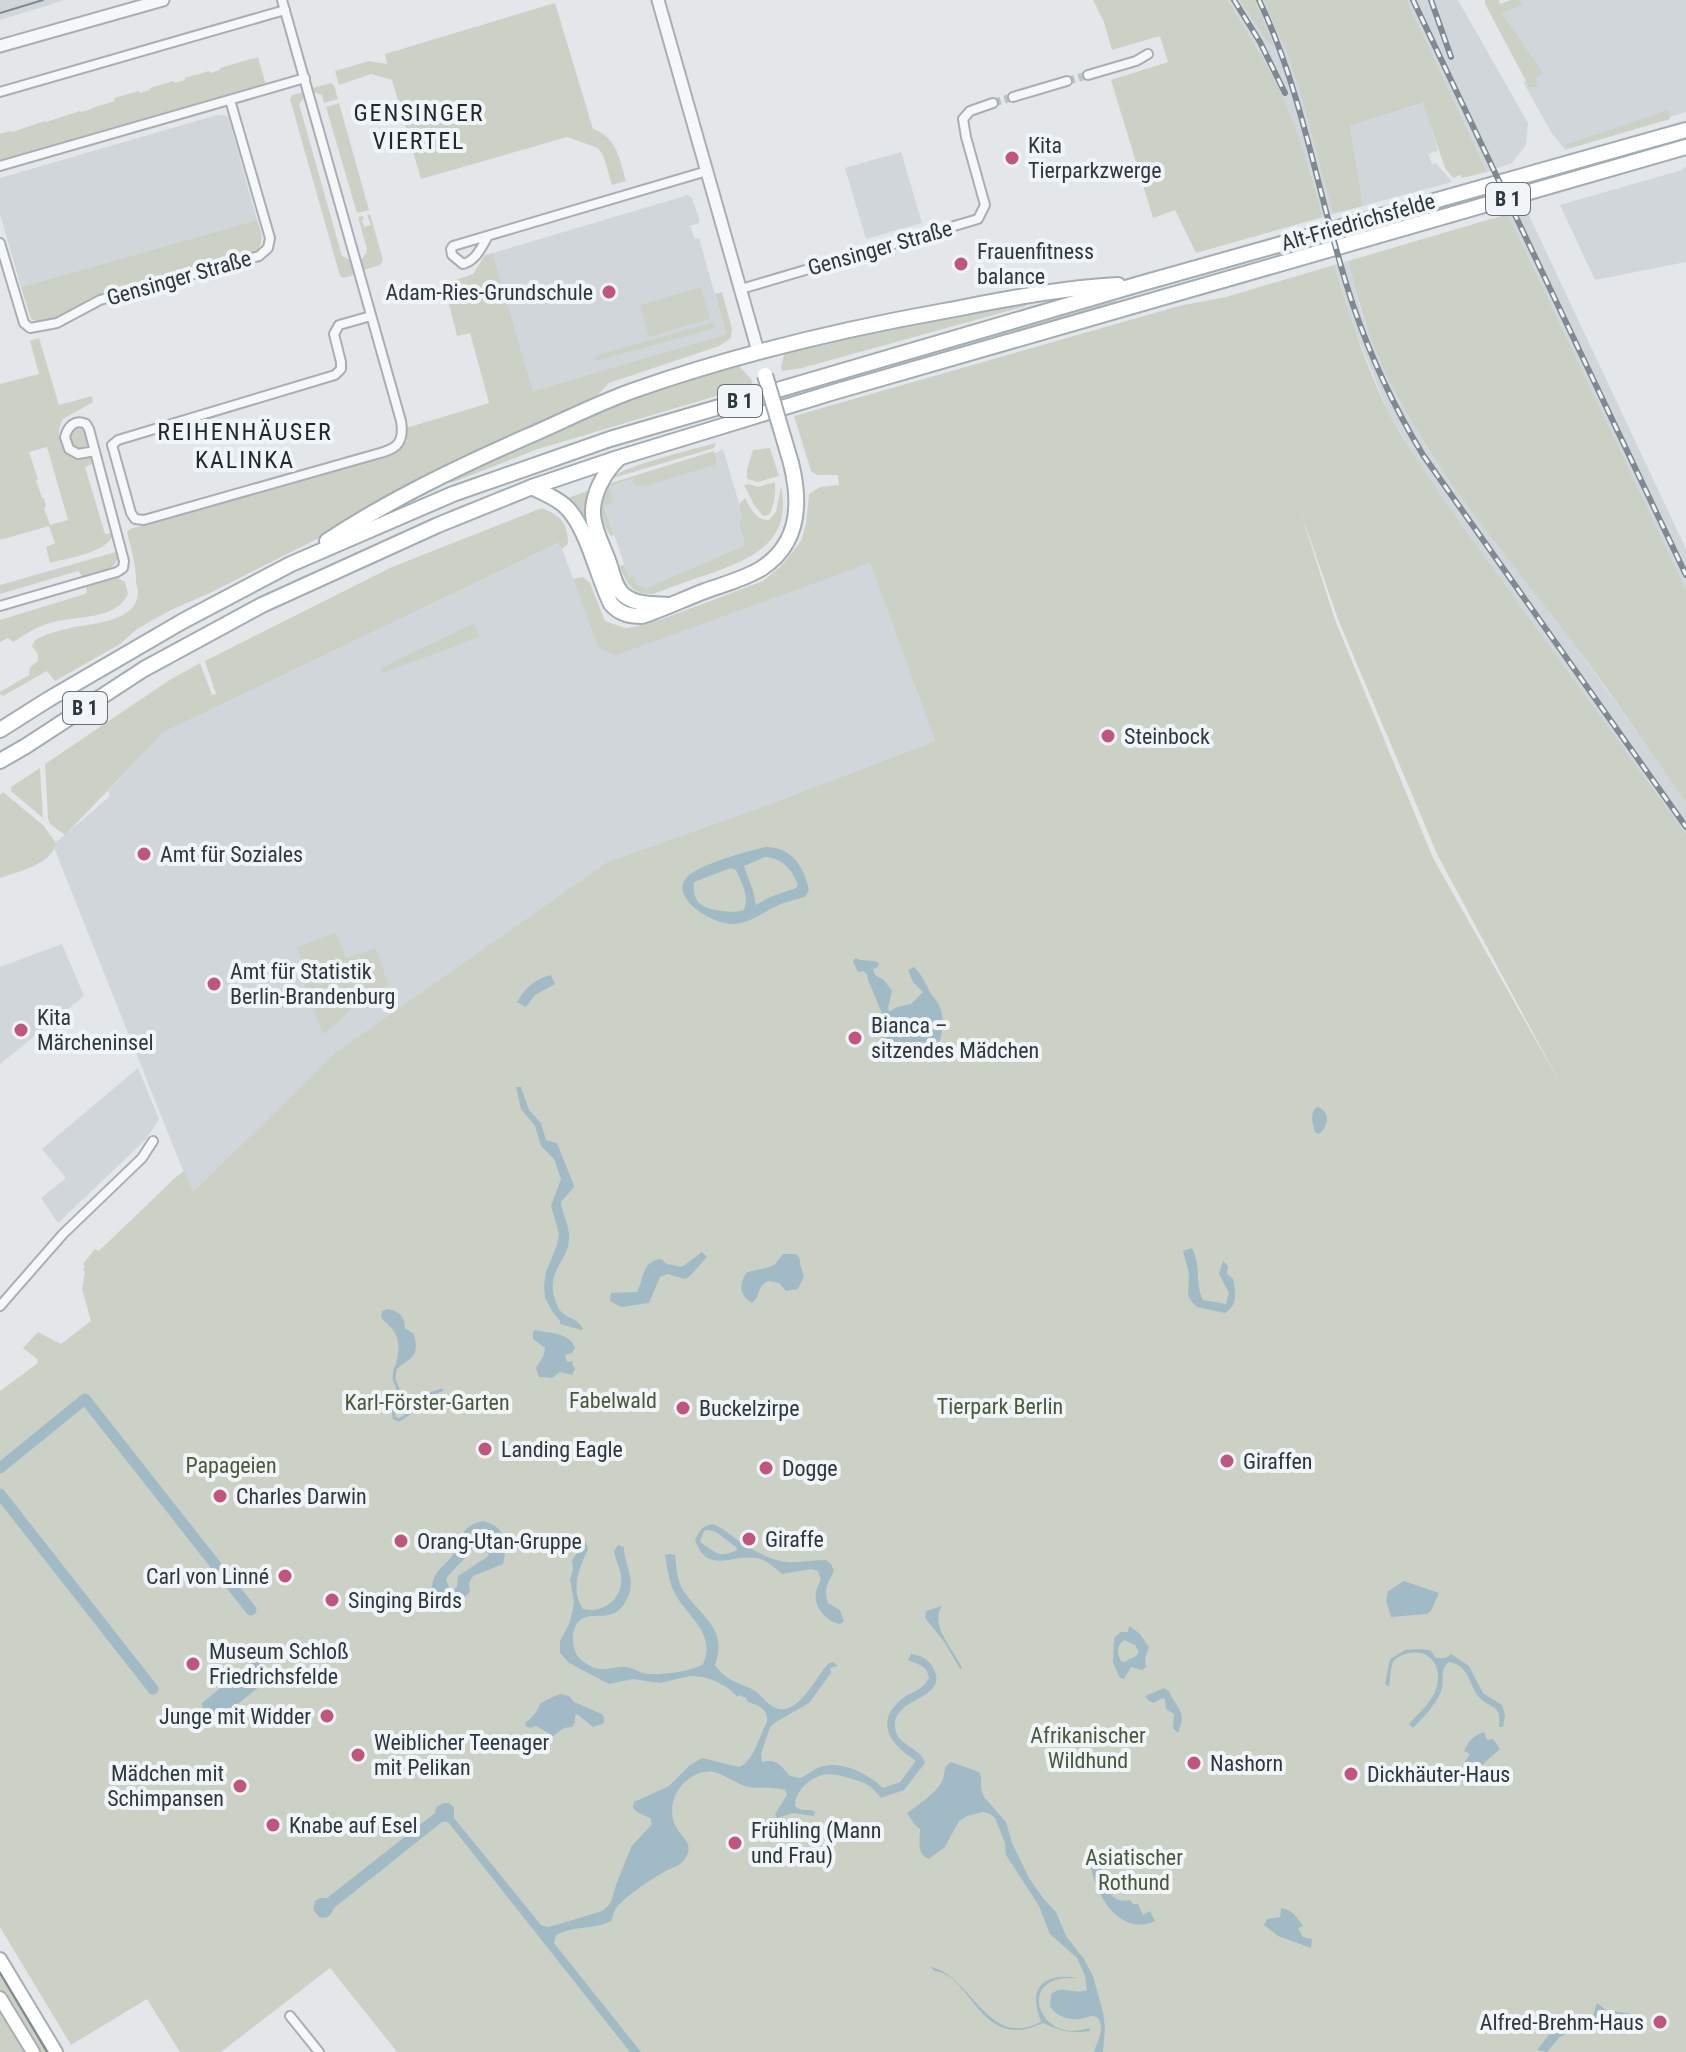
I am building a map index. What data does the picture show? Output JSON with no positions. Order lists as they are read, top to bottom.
{
  "streets": {
    "main road": ["B 1", "Alt-Friedrichsfelde"],
    "street": ["Gensinger Straße"]
  },
  "crossings": [
    ["B 1", "Alt-Friedrichsfelde"]
  ],
  "districts": ["GENSINGER VIERTEL", "REIHENHÄUSER KALINKA"],
  "parks": [
    "Fabelwald",
    "Karl-Förster-Garten",
    "Tierpark Berlin",
    "Papageien",
    "Afrikanischer Wildhund",
    "Asiatischer Rothund"
  ],
  "places": [
    "Kita Tierparkzwerge",
    "Frauenfitness balance",
    "Adam-Ries-Grundschule",
    "Steinbock",
    "Amt für Soziales",
    "Amt für Statistik Berlin-Brandenburg",
    "Kita Märcheninsel",
    "Bianca – sitzendes Mädchen",
    "Buckelzirpe",
    "Landing Eagle",
    "Giraffen",
    "Dogge",
    "Charles Darwin",
    "Giraffe",
    "Orang-Utan-Gruppe",
    "Carl von Linné",
    "Singing Birds",
    "Museum Schloß Friedrichsfelde",
    "Junge mit Widder",
    "Weiblicher Teenager mit Pelikan",
    "Nashorn",
    "Dickhäuter-Haus",
    "Mädchen mit Schimpansen",
    "Knabe auf Esel",
    "Frühling (Mann und Frau)",
    "Alfred-Brehm-Haus"
  ]
}
